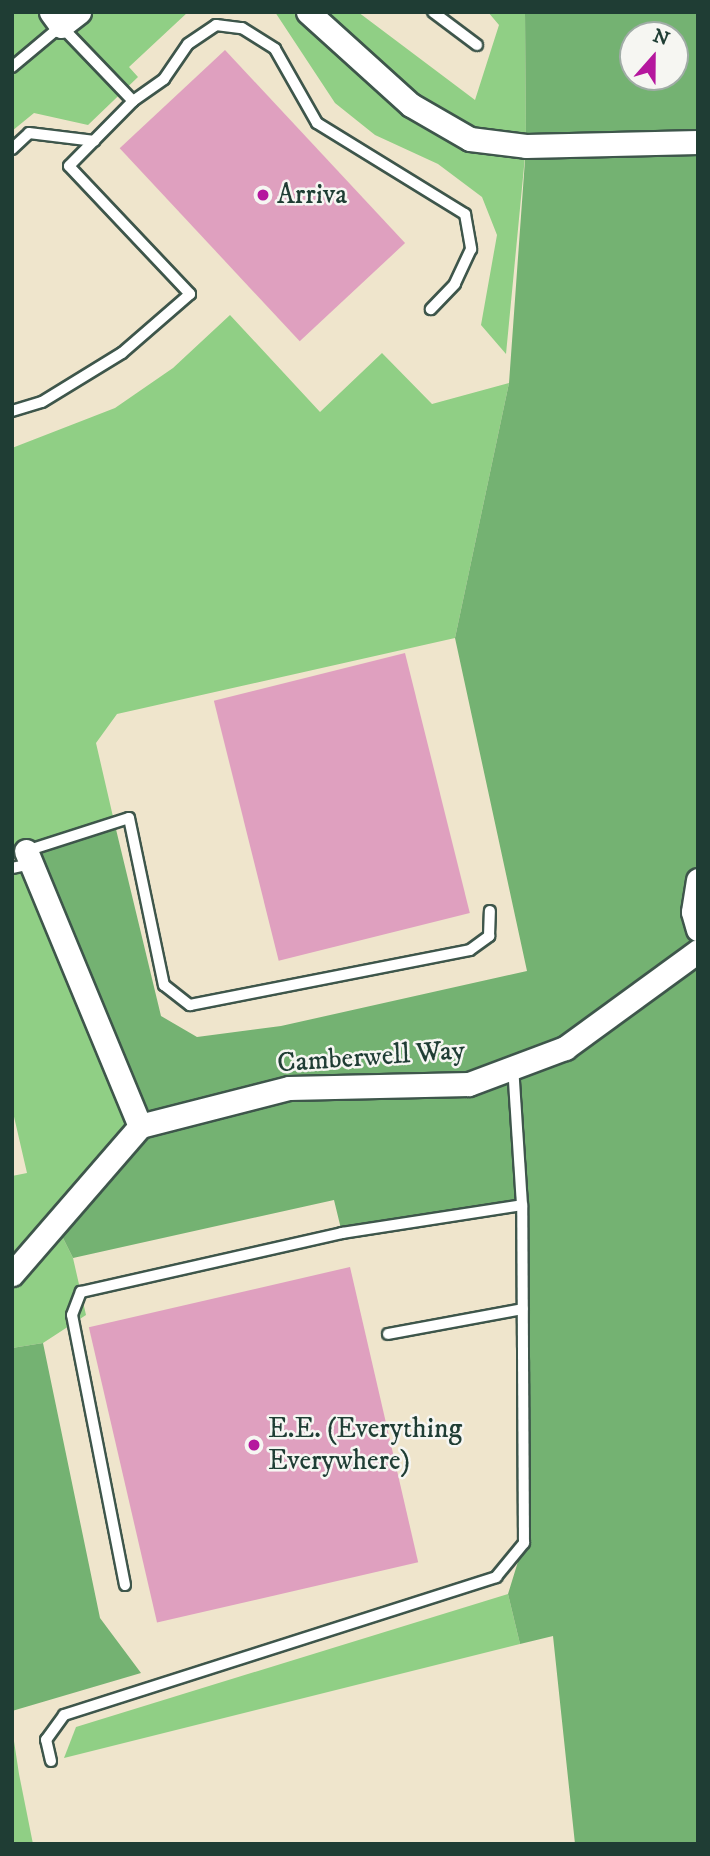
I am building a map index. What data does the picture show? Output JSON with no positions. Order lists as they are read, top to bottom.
{
  "streets": {
    "street": ["Camberwell Way"]
  },
  "places": ["Arriva", "E.E. (Everything Everywhere)"],
  "north": "top"
}
